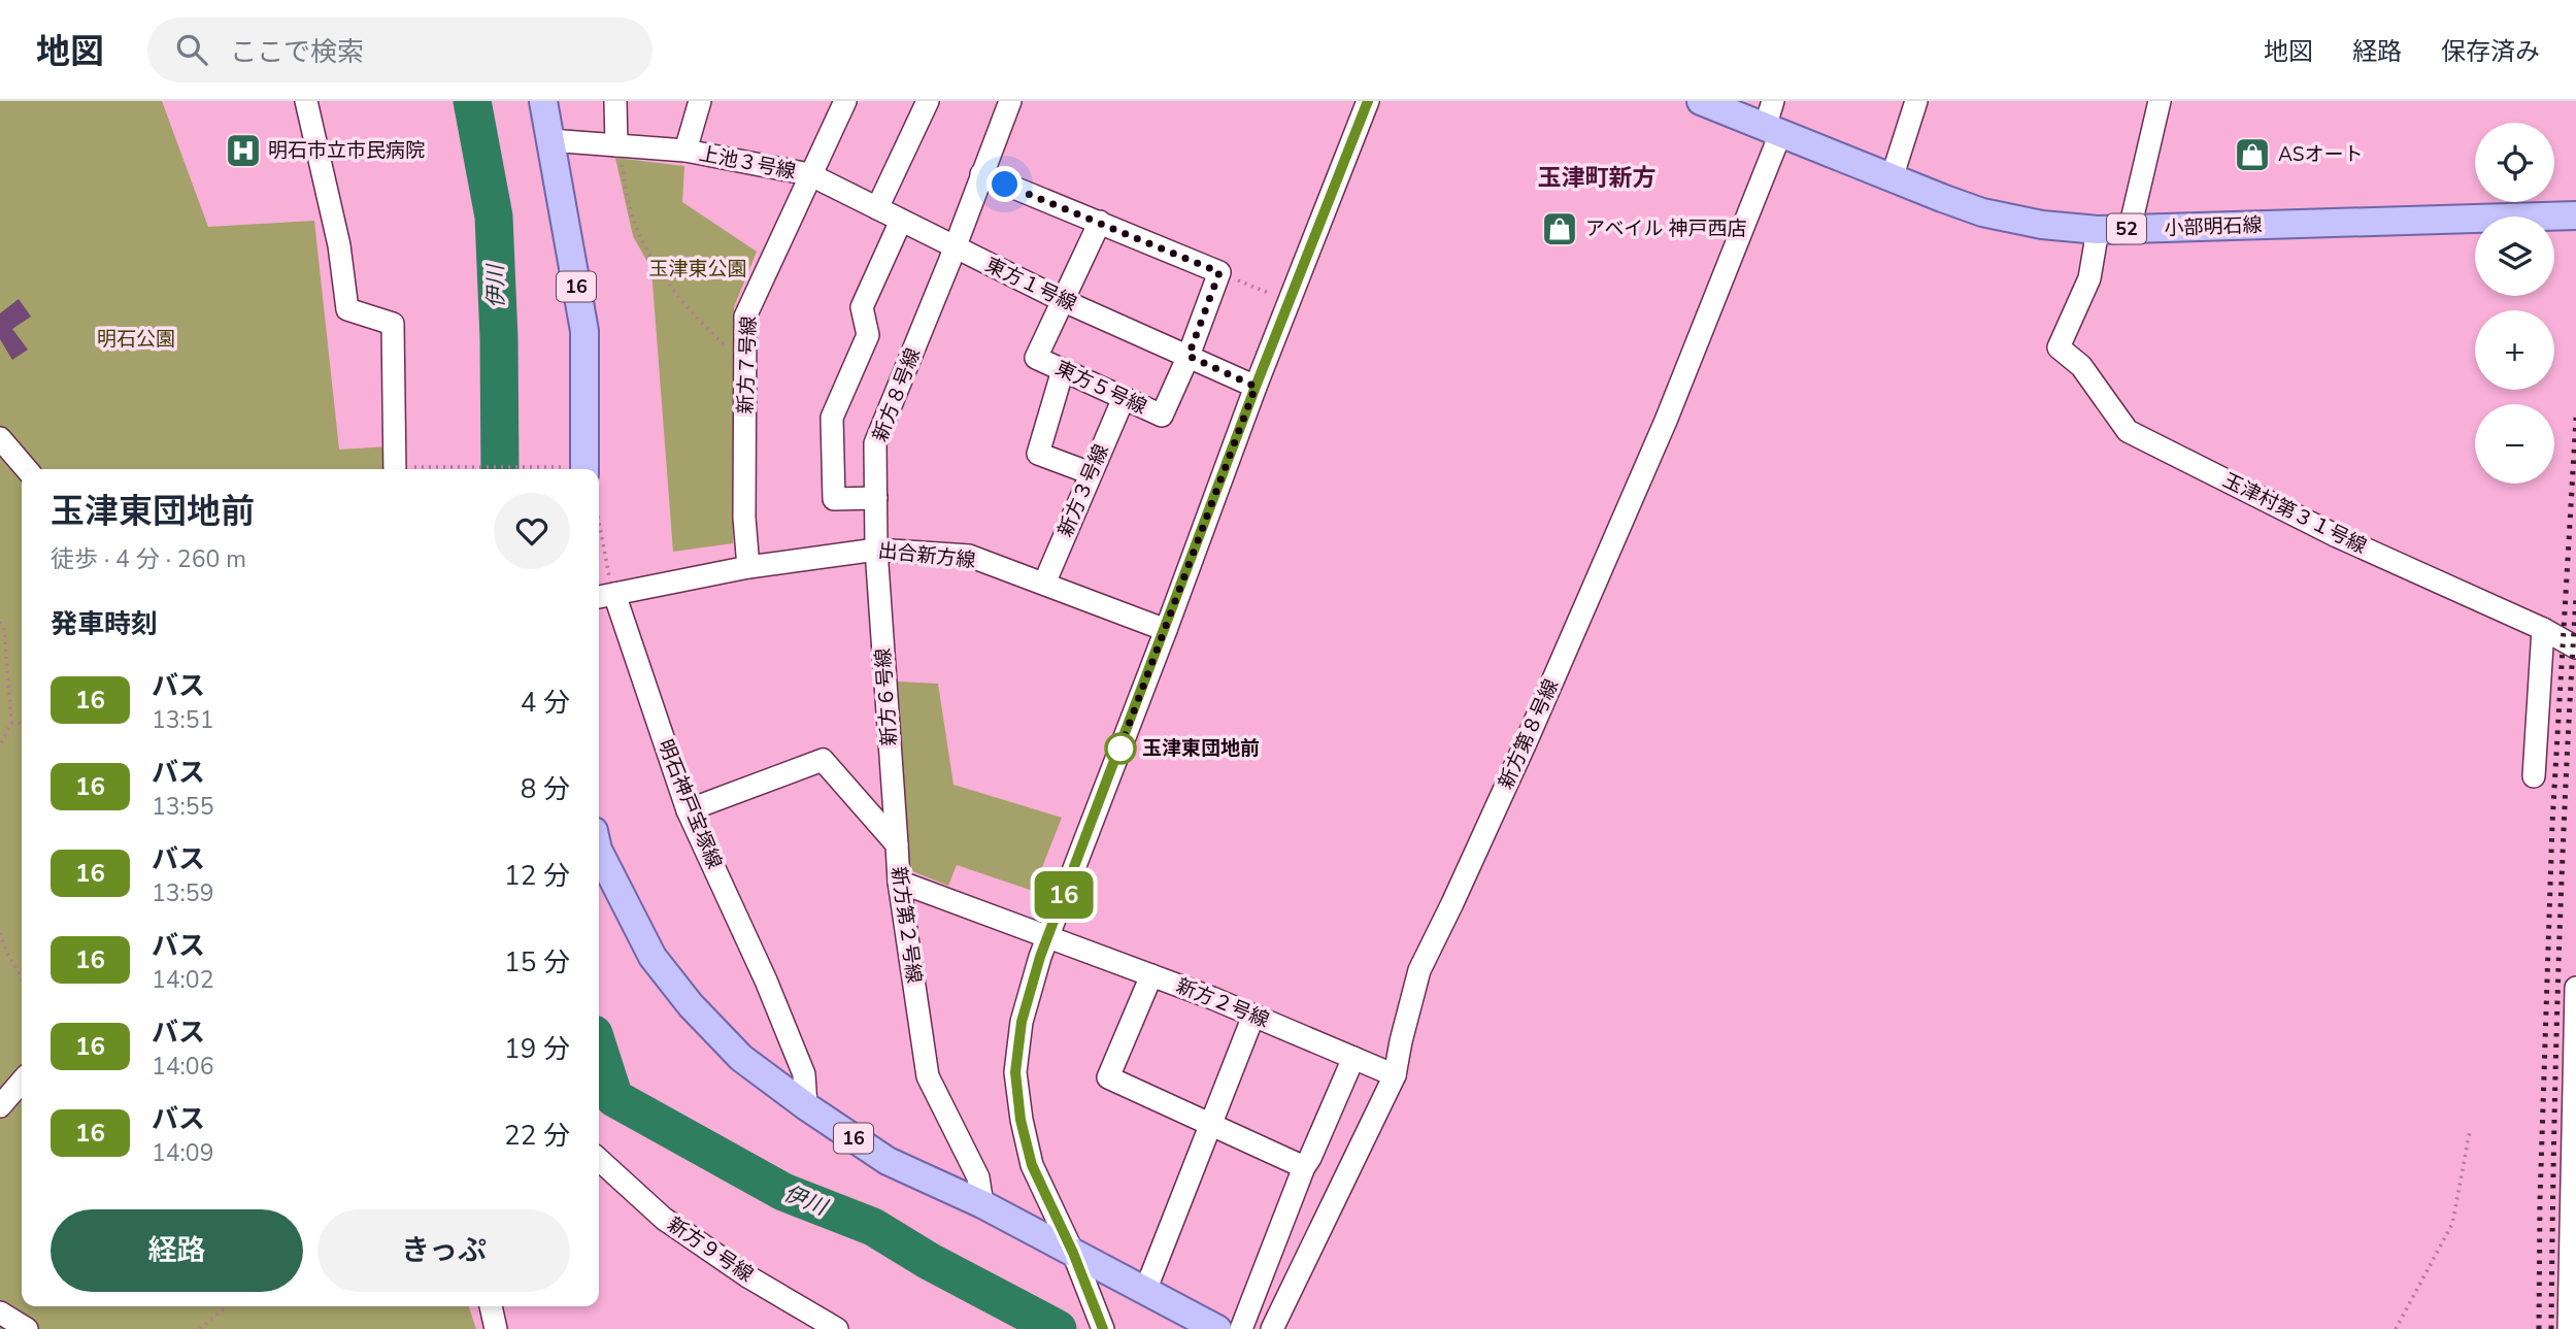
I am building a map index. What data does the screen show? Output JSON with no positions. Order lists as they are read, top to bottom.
{
  "streets": {
    "main road": ["小部明石線", "52", "16"],
    "street": [
      "上池３号線",
      "東方１号線",
      "新方７号線",
      "東方５号線",
      "新方８号線",
      "新方３号線",
      "玉津村第３１号線",
      "出合新方線",
      "新方６号線",
      "新方第８号線",
      "明石神戸宝塚線",
      "新方第２号線",
      "新方２号線",
      "新方９号線"
    ]
  },
  "crossings": [
    ["上池３号線", "東方１号線"],
    ["上池３号線", "16"],
    ["上池３号線", "新方７号線"],
    ["小部明石線", "玉津村第３１号線"],
    ["小部明石線", "新方第８号線"],
    ["東方１号線", "新方７号線"],
    ["東方１号線", "東方５号線"],
    ["東方１号線", "新方８号線"],
    ["16", "明石神戸宝塚線"],
    ["16", "新方第２号線"],
    ["新方７号線", "出合新方線"],
    ["東方５号線", "新方３号線"],
    ["新方８号線", "出合新方線"],
    ["新方８号線", "新方６号線"],
    ["新方３号線", "出合新方線"],
    ["出合新方線", "新方６号線"],
    ["出合新方線", "明石神戸宝塚線"],
    ["新方６号線", "新方第２号線"],
    ["新方第８号線", "新方２号線"],
    ["明石神戸宝塚線", "新方第２号線"],
    ["新方第２号線", "新方２号線"]
  ],
  "districts": ["玉津町新方"],
  "water": ["伊川"],
  "parks": ["玉津東公園", "明石公園"],
  "places": {
    "hospital": ["明石市立市民病院"],
    "shop": ["ASオート", "アベイル 神戸西店"],
    "other": ["玉津東団地前"]
  },
  "lines": ["bus line 16"],
  "page": {
    "header": "地図",
    "search": "ここで検索",
    "nav": ["地図", "経路", "保存済み"],
    "on_map": "16",
    "map_buttons": ["+", "−"],
    "heading": [
      ["玉津東団地前", "徒歩 · 4 分 · 260 m"],
      "発車時刻"
    ],
    "list": [
      {
        "mark": "16",
        "name": "バス",
        "note": "13:51",
        "value": "4 分"
      },
      {
        "mark": "16",
        "name": "バス",
        "note": "13:55",
        "value": "8 分"
      },
      {
        "mark": "16",
        "name": "バス",
        "note": "13:59",
        "value": "12 分"
      },
      {
        "mark": "16",
        "name": "バス",
        "note": "14:02",
        "value": "15 分"
      },
      {
        "mark": "16",
        "name": "バス",
        "note": "14:06",
        "value": "19 分"
      },
      {
        "mark": "16",
        "name": "バス",
        "note": "14:09",
        "value": "22 分"
      }
    ],
    "buttons": ["経路", "きっぷ"]
  }
}
